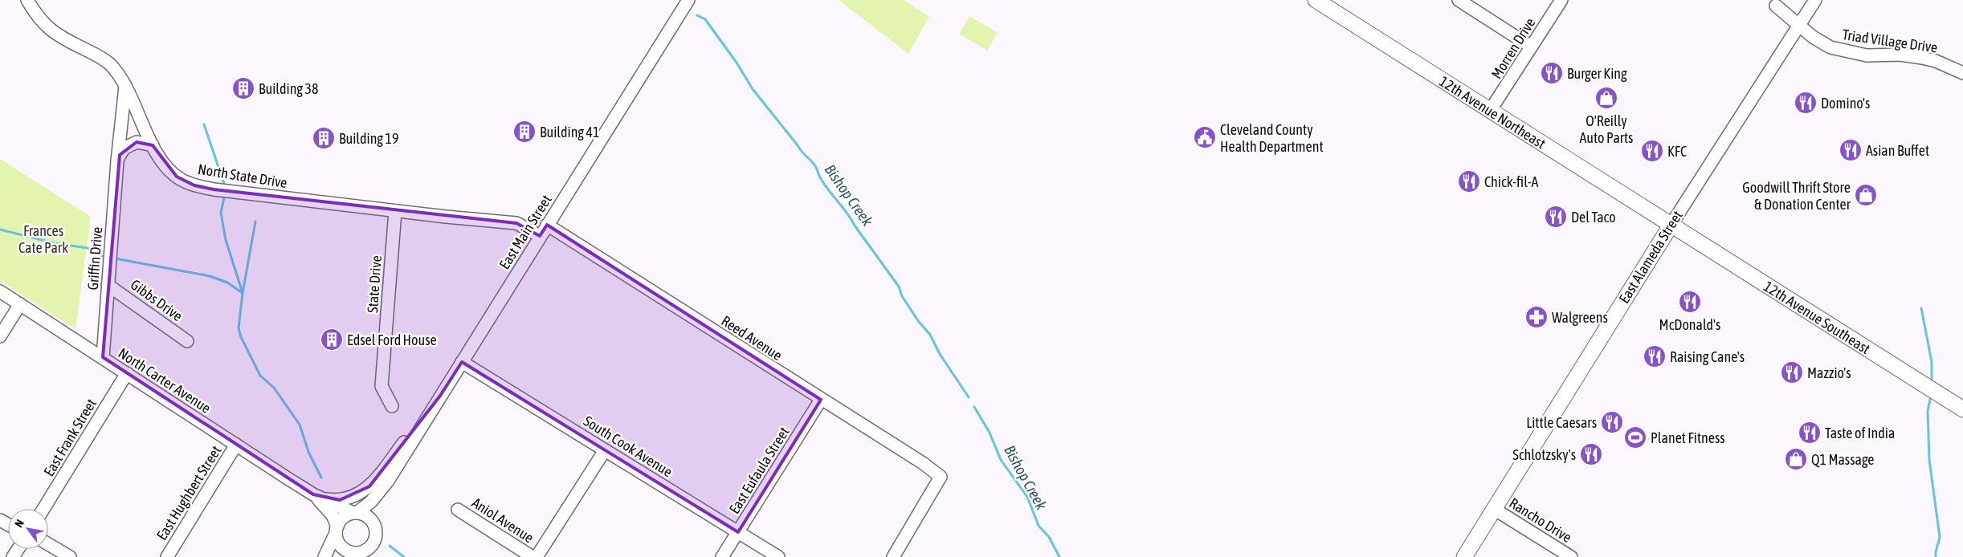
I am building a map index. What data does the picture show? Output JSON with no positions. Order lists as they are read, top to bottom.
{
  "streets": {
    "main road": ["12th Avenue Northeast", "East Alameda Street", "12th Avenue Southeast"],
    "street": [
      "Triad Village Drive",
      "Morren Drive",
      "North State Drive",
      "East Main Street",
      "Griffin Drive",
      "State Drive",
      "Gibbs Drive",
      "Reed Avenue",
      "North Carter Avenue",
      "East Frank Street",
      "South Cook Avenue",
      "East Eufaula Street",
      "East Hughbert Street",
      "Aniol Avenue",
      "Rancho Drive"
    ]
  },
  "crossings": [
    ["Triad Village Drive", "East Alameda Street"],
    ["Morren Drive", "12th Avenue Northeast"],
    ["12th Avenue Northeast", "East Alameda Street"],
    ["12th Avenue Northeast", "12th Avenue Southeast"],
    ["North State Drive", "East Main Street"],
    ["North State Drive", "Griffin Drive"],
    ["North State Drive", "State Drive"],
    ["East Main Street", "Reed Avenue"],
    ["East Main Street", "North Carter Avenue"],
    ["East Main Street", "South Cook Avenue"],
    ["East Alameda Street", "12th Avenue Southeast"],
    ["East Alameda Street", "Rancho Drive"],
    ["Griffin Drive", "Gibbs Drive"],
    ["Griffin Drive", "North Carter Avenue"],
    ["Reed Avenue", "East Eufaula Street"],
    ["North Carter Avenue", "East Frank Street"],
    ["North Carter Avenue", "East Hughbert Street"],
    ["South Cook Avenue", "East Eufaula Street"]
  ],
  "water": ["Bishop Creek"],
  "parks": ["Frances Cate Park"],
  "places": {
    "restaurant": [
      "Burger King",
      "Domino's",
      "Asian Buffet",
      "KFC",
      "Chick-fil-A",
      "Del Taco",
      "McDonald's",
      "Raising Cane's",
      "Mazzio's",
      "Little Caesars",
      "Taste of India",
      "Schlotzsky's"
    ],
    "building": [
      "Building 38",
      "Building 41",
      "Building 19",
      "Edsel Ford House"
    ],
    "shop": ["O'Reilly Auto Parts", "Goodwill Thrift Store & Donation Center", "Q1 Massage"],
    "public building": ["Cleveland County Health Department"],
    "pharmacy": ["Walgreens"],
    "sports": ["Planet Fitness"]
  },
  "north": "top left"
}
